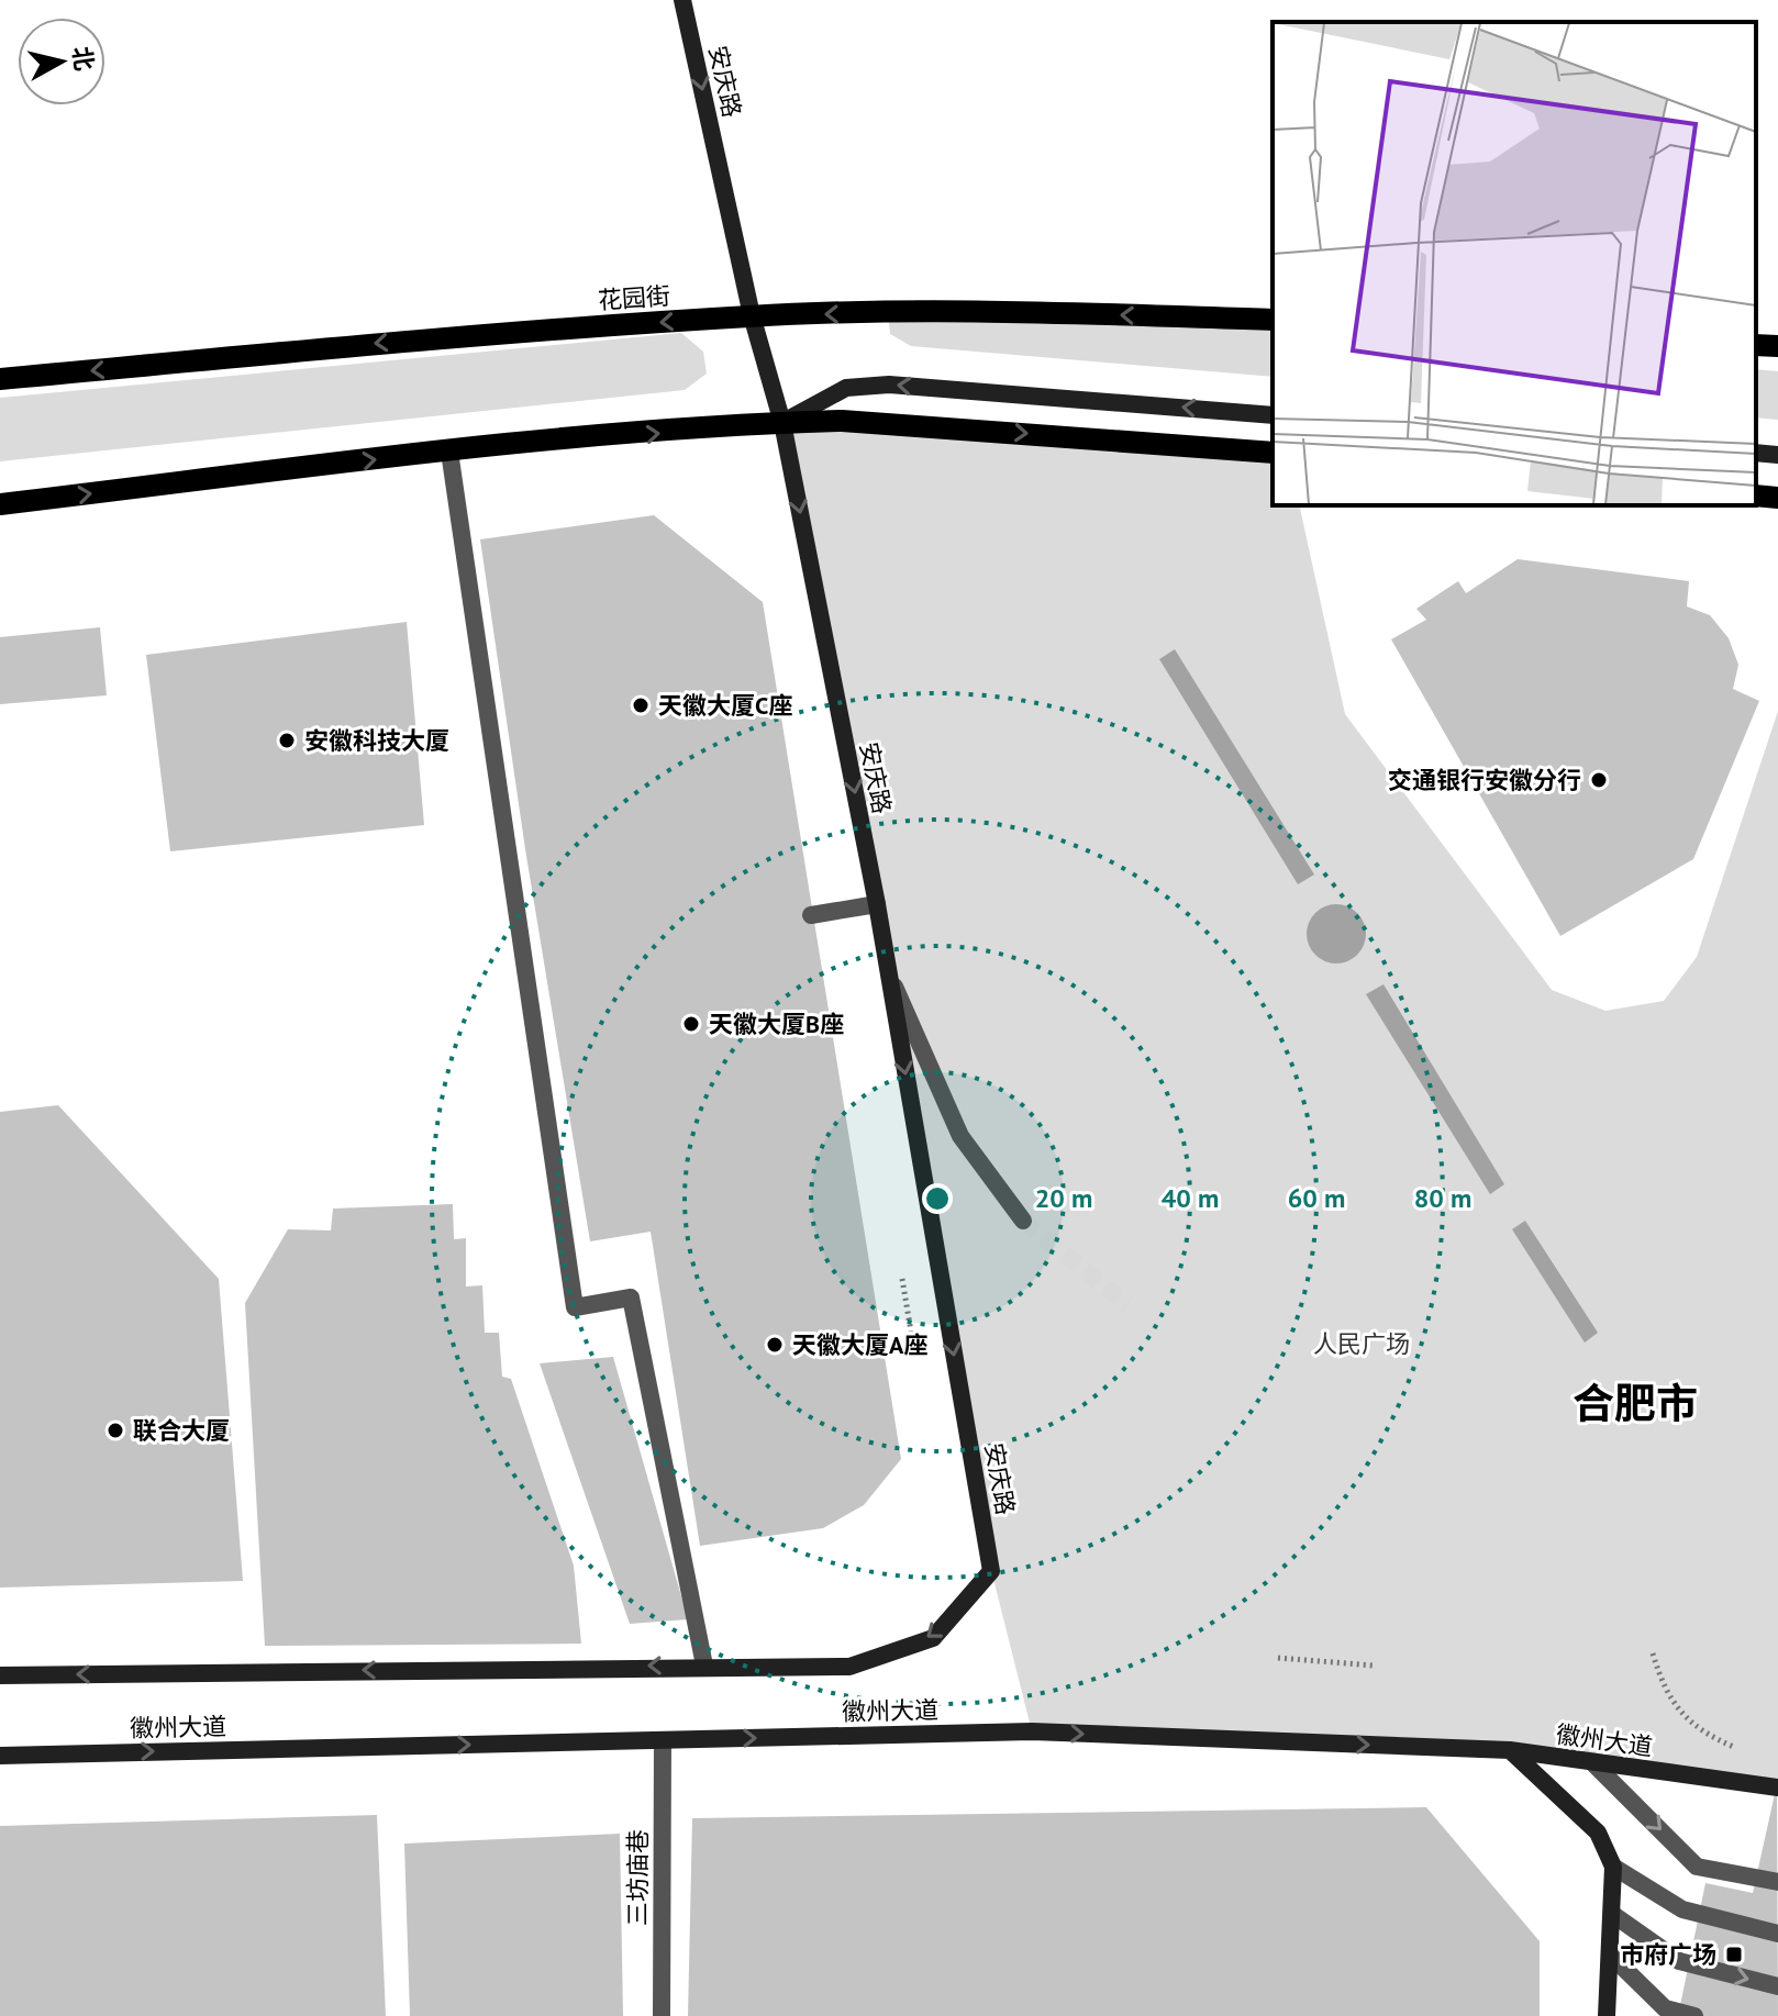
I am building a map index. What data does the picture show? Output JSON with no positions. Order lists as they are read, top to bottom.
{
  "streets": {
    "main road": ["安庆路", "花园街", "徽州大道"],
    "street": ["三坊庙巷"]
  },
  "crossings": [
    ["安庆路", "花园街"],
    ["安庆路", "徽州大道"],
    ["徽州大道", "三坊庙巷"]
  ],
  "one_way": ["安庆路"],
  "districts": ["合肥市"],
  "parks": ["人民广场"],
  "places": {
    "other": [
      "天徽大厦C座",
      "安徽科技大厦",
      "交通银行安徽分行",
      "天徽大厦B座",
      "天徽大厦A座",
      "联合大厦"
    ],
    "transit": ["市府广场"]
  },
  "north": "right",
  "rings": [
    "20 m",
    "40 m",
    "60 m",
    "80 m"
  ]
}
